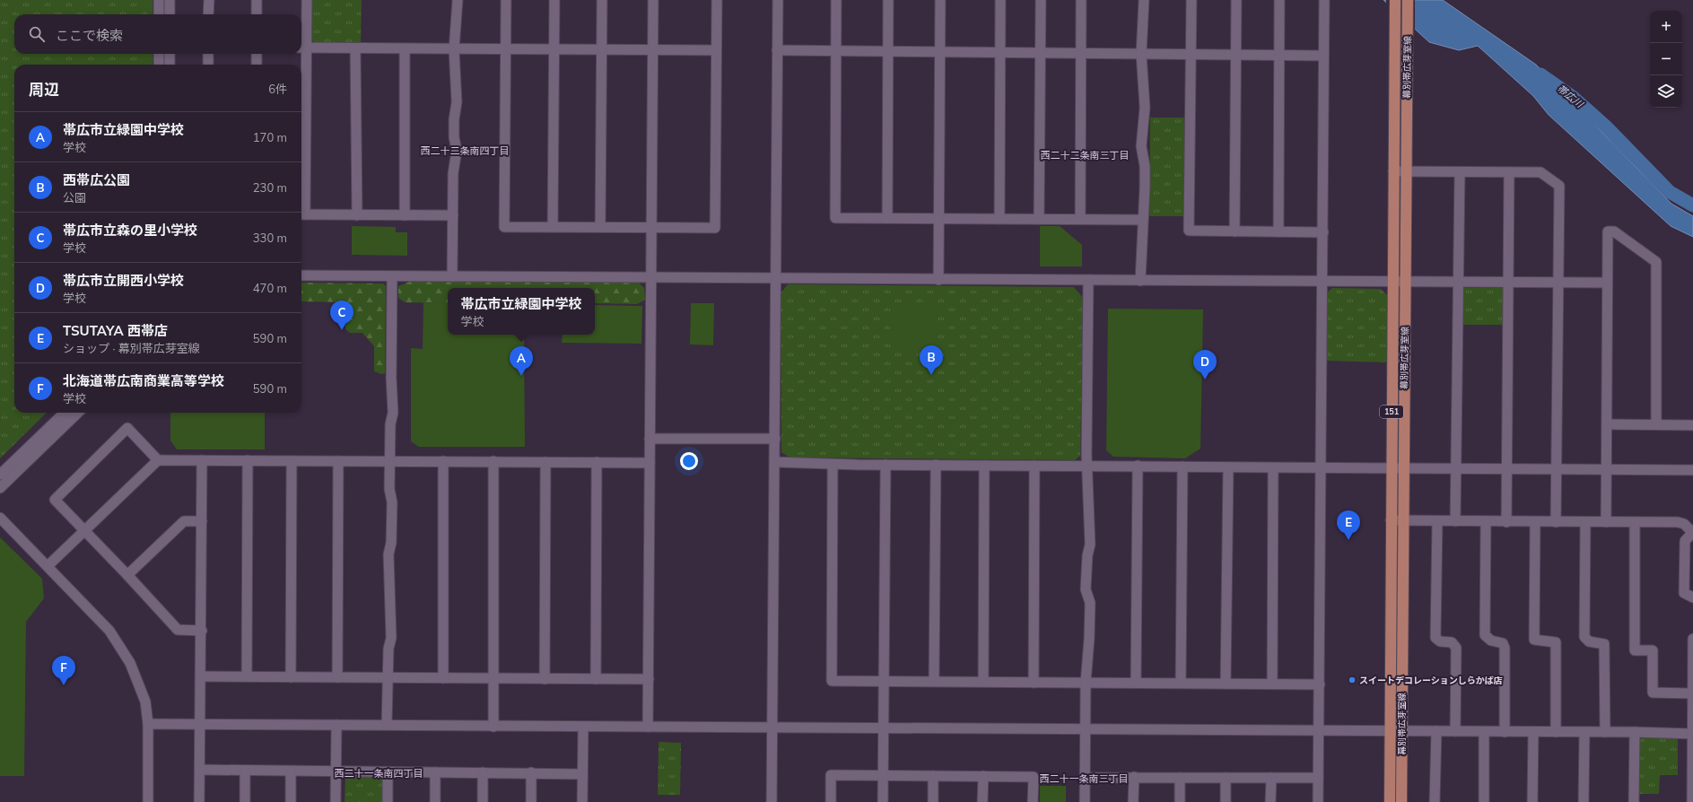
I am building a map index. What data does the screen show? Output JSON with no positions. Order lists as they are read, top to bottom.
{
  "streets": {
    "main road": ["幕別帯広芽室線", "151"]
  },
  "districts": [
    "西二十二条南四丁目",
    "西二十二条南三丁目",
    "西二十一条南四丁目",
    "西二十一条南三丁目"
  ],
  "water": ["帯広川"],
  "places": ["スイートデコレーションしらかば店"],
  "page": {
    "map_buttons": ["+", "−"],
    "search": "ここで検索",
    "heading": ["周辺", "6件"],
    "list": [
      {
        "mark": "A",
        "name": "帯広市立緑園中学校",
        "note": "学校",
        "value": "170 m"
      },
      {
        "mark": "B",
        "name": "西帯広公園",
        "note": "公園",
        "value": "230 m"
      },
      {
        "mark": "C",
        "name": "帯広市立森の里小学校",
        "note": "学校",
        "value": "330 m"
      },
      {
        "mark": "D",
        "name": "帯広市立開西小学校",
        "note": "学校",
        "value": "470 m"
      },
      {
        "mark": "E",
        "name": "TSUTAYA 西帯店",
        "note": "ショップ · 幕別帯広芽室線",
        "value": "590 m"
      },
      {
        "mark": "F",
        "name": "北海道帯広南商業高等学校",
        "note": "学校",
        "value": "590 m"
      }
    ],
    "popup": ["帯広市立緑園中学校", "学校"],
    "pins": [
      "C",
      "B",
      "A",
      "D",
      "E",
      "F"
    ]
  }
}
